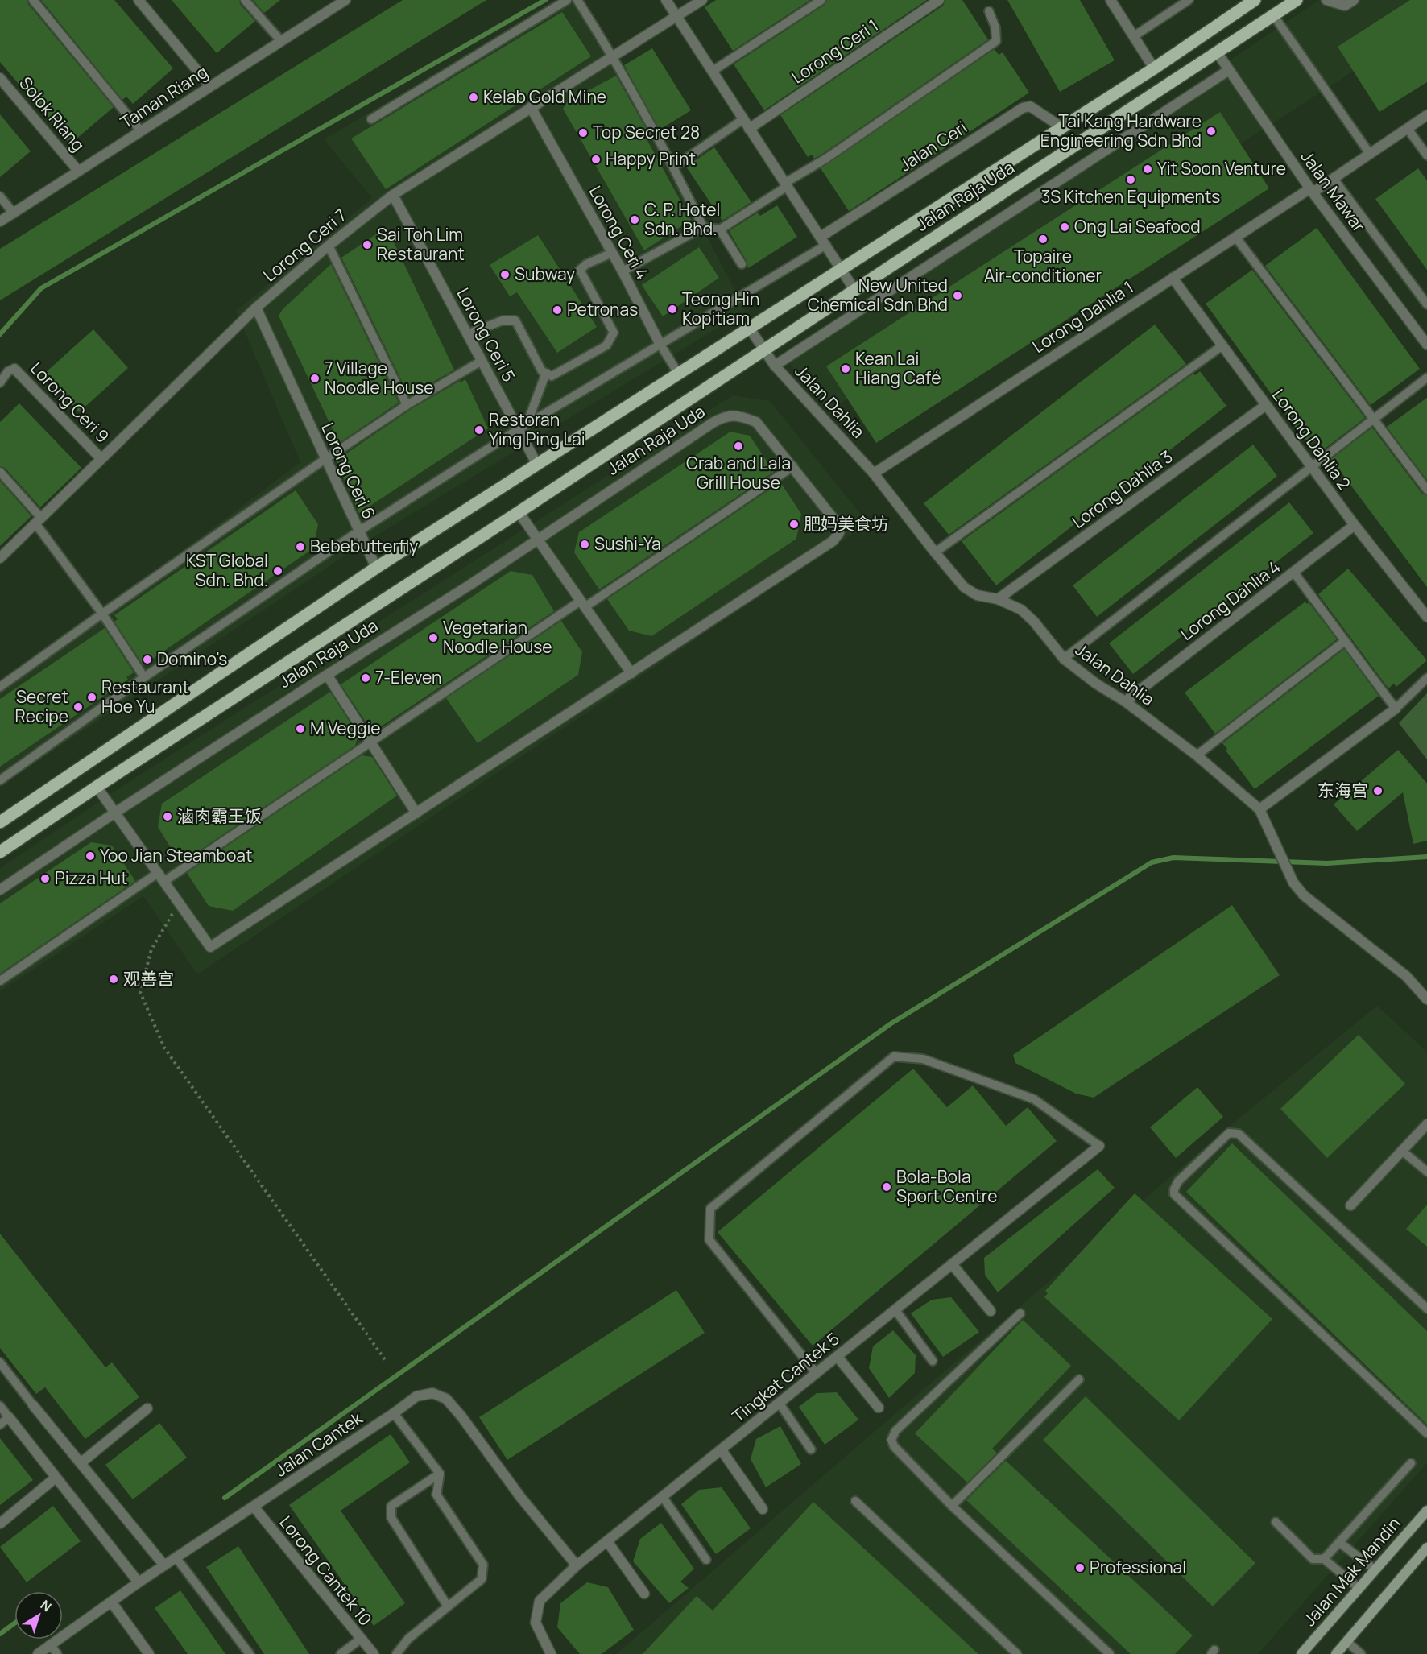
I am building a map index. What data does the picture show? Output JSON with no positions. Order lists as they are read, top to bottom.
{
  "streets": {
    "main road": ["Jalan Raja Uda"],
    "street": [
      "Lorong Ceri 1",
      "Taman Riang",
      "Solok Riang",
      "Jalan Ceri",
      "Jalan Mawar",
      "Lorong Ceri 4",
      "Lorong Ceri 7",
      "Lorong Dahlia 1",
      "Lorong Ceri 5",
      "Jalan Dahlia",
      "Lorong Ceri 9",
      "Lorong Dahlia 2",
      "Lorong Ceri 6",
      "Lorong Dahlia 3",
      "Lorong Dahlia 4",
      "Tingkat Cantek 5",
      "Jalan Cantek",
      "Lorong Cantek 10",
      "Jalan Mak Mandin"
    ]
  },
  "crossings": [
    ["Taman Riang", "Solok Riang"],
    ["Jalan Ceri", "Jalan Raja Uda"],
    ["Jalan Mawar", "Jalan Raja Uda"],
    ["Jalan Mawar", "Lorong Dahlia 1"],
    ["Jalan Raja Uda", "Lorong Ceri 4"],
    ["Jalan Raja Uda", "Lorong Ceri 5"],
    ["Jalan Raja Uda", "Jalan Dahlia"],
    ["Jalan Raja Uda", "Lorong Ceri 6"],
    ["Lorong Ceri 4", "Lorong Ceri 7"],
    ["Lorong Ceri 7", "Lorong Ceri 5"],
    ["Lorong Ceri 7", "Lorong Ceri 9"],
    ["Lorong Ceri 7", "Lorong Ceri 6"],
    ["Lorong Dahlia 1", "Jalan Dahlia"],
    ["Lorong Dahlia 1", "Lorong Dahlia 2"],
    ["Jalan Dahlia", "Lorong Dahlia 3"],
    ["Jalan Dahlia", "Lorong Dahlia 4"],
    ["Lorong Dahlia 2", "Lorong Dahlia 3"],
    ["Lorong Dahlia 2", "Lorong Dahlia 4"],
    ["Tingkat Cantek 5", "Jalan Cantek"],
    ["Jalan Cantek", "Lorong Cantek 10"]
  ],
  "places": [
    "Kelab Gold Mine",
    "Tai Kang Hardware Engineering Sdn Bhd",
    "Top Secret 28",
    "Happy Print",
    "Yit Soon Venture",
    "3S Kitchen Equipments",
    "C. P. Hotel Sdn. Bhd.",
    "Ong Lai Seafood",
    "Topaire Air-conditioner",
    "Sai Toh Lim Restaurant",
    "Subway",
    "New United Chemical Sdn Bhd",
    "Teong Hin Kopitiam",
    "Petronas",
    "Kean Lai Hiang Café",
    "7 Village Noodle House",
    "Restoran Ying Ping Lai",
    "Crab and Lala Grill House",
    "肥妈美食坊",
    "Sushi-Ya",
    "Bebebutterfly",
    "KST Global Sdn. Bhd.",
    "Vegetarian Noodle House",
    "Domino's",
    "7-Eleven",
    "Restaurant Hoe Yu",
    "Secret Recipe",
    "M Veggie",
    "东海宫",
    "滷肉霸王饭",
    "Yoo Jian Steamboat",
    "Pizza Hut",
    "观善宫",
    "Bola-Bola Sport Centre",
    "Professional"
  ],
  "north": "top right"
}
